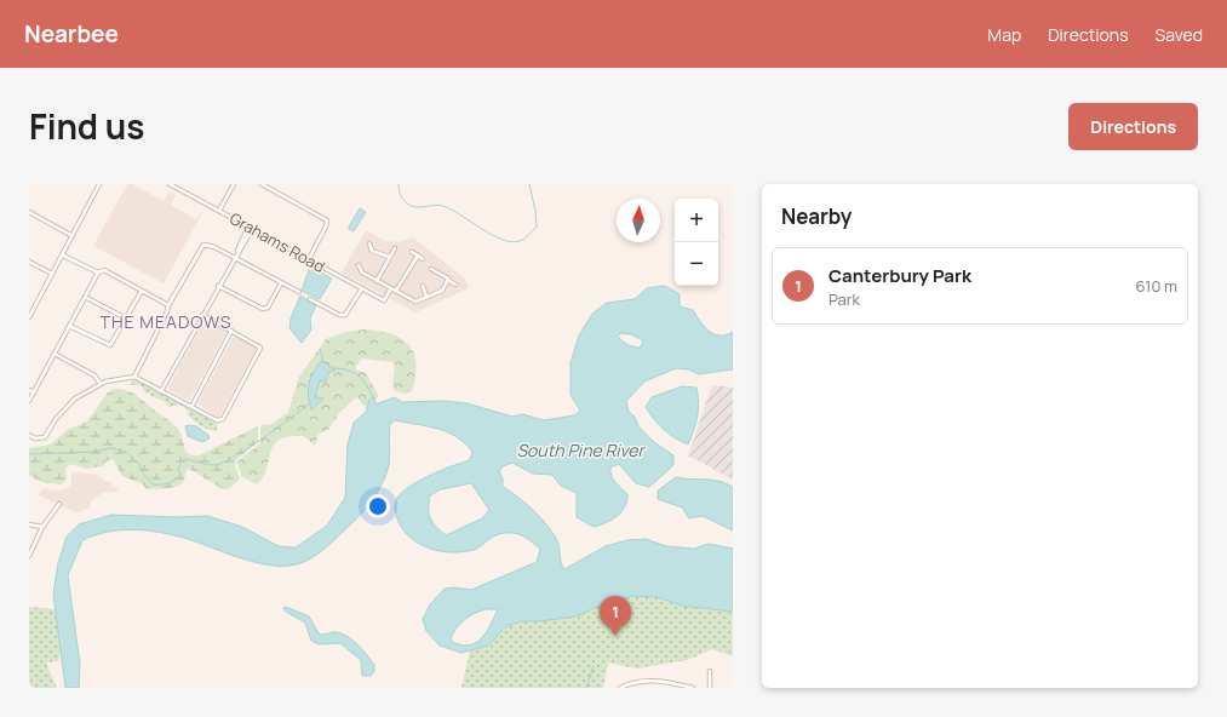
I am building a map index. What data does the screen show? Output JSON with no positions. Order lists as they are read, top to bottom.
{
  "streets": {
    "street": ["Grahams Road"]
  },
  "districts": ["THE MEADOWS"],
  "water": ["South Pine River"],
  "north": "top",
  "page": {
    "header": "Nearbee",
    "nav": ["Map", "Directions", "Saved"],
    "title": "Find us",
    "buttons": "Directions",
    "heading": "Nearby",
    "map_buttons": ["+", "−"],
    "list": [
      {
        "mark": "1",
        "name": "Canterbury Park",
        "note": "Park",
        "value": "610 m"
      }
    ],
    "pins": "1"
  }
}
